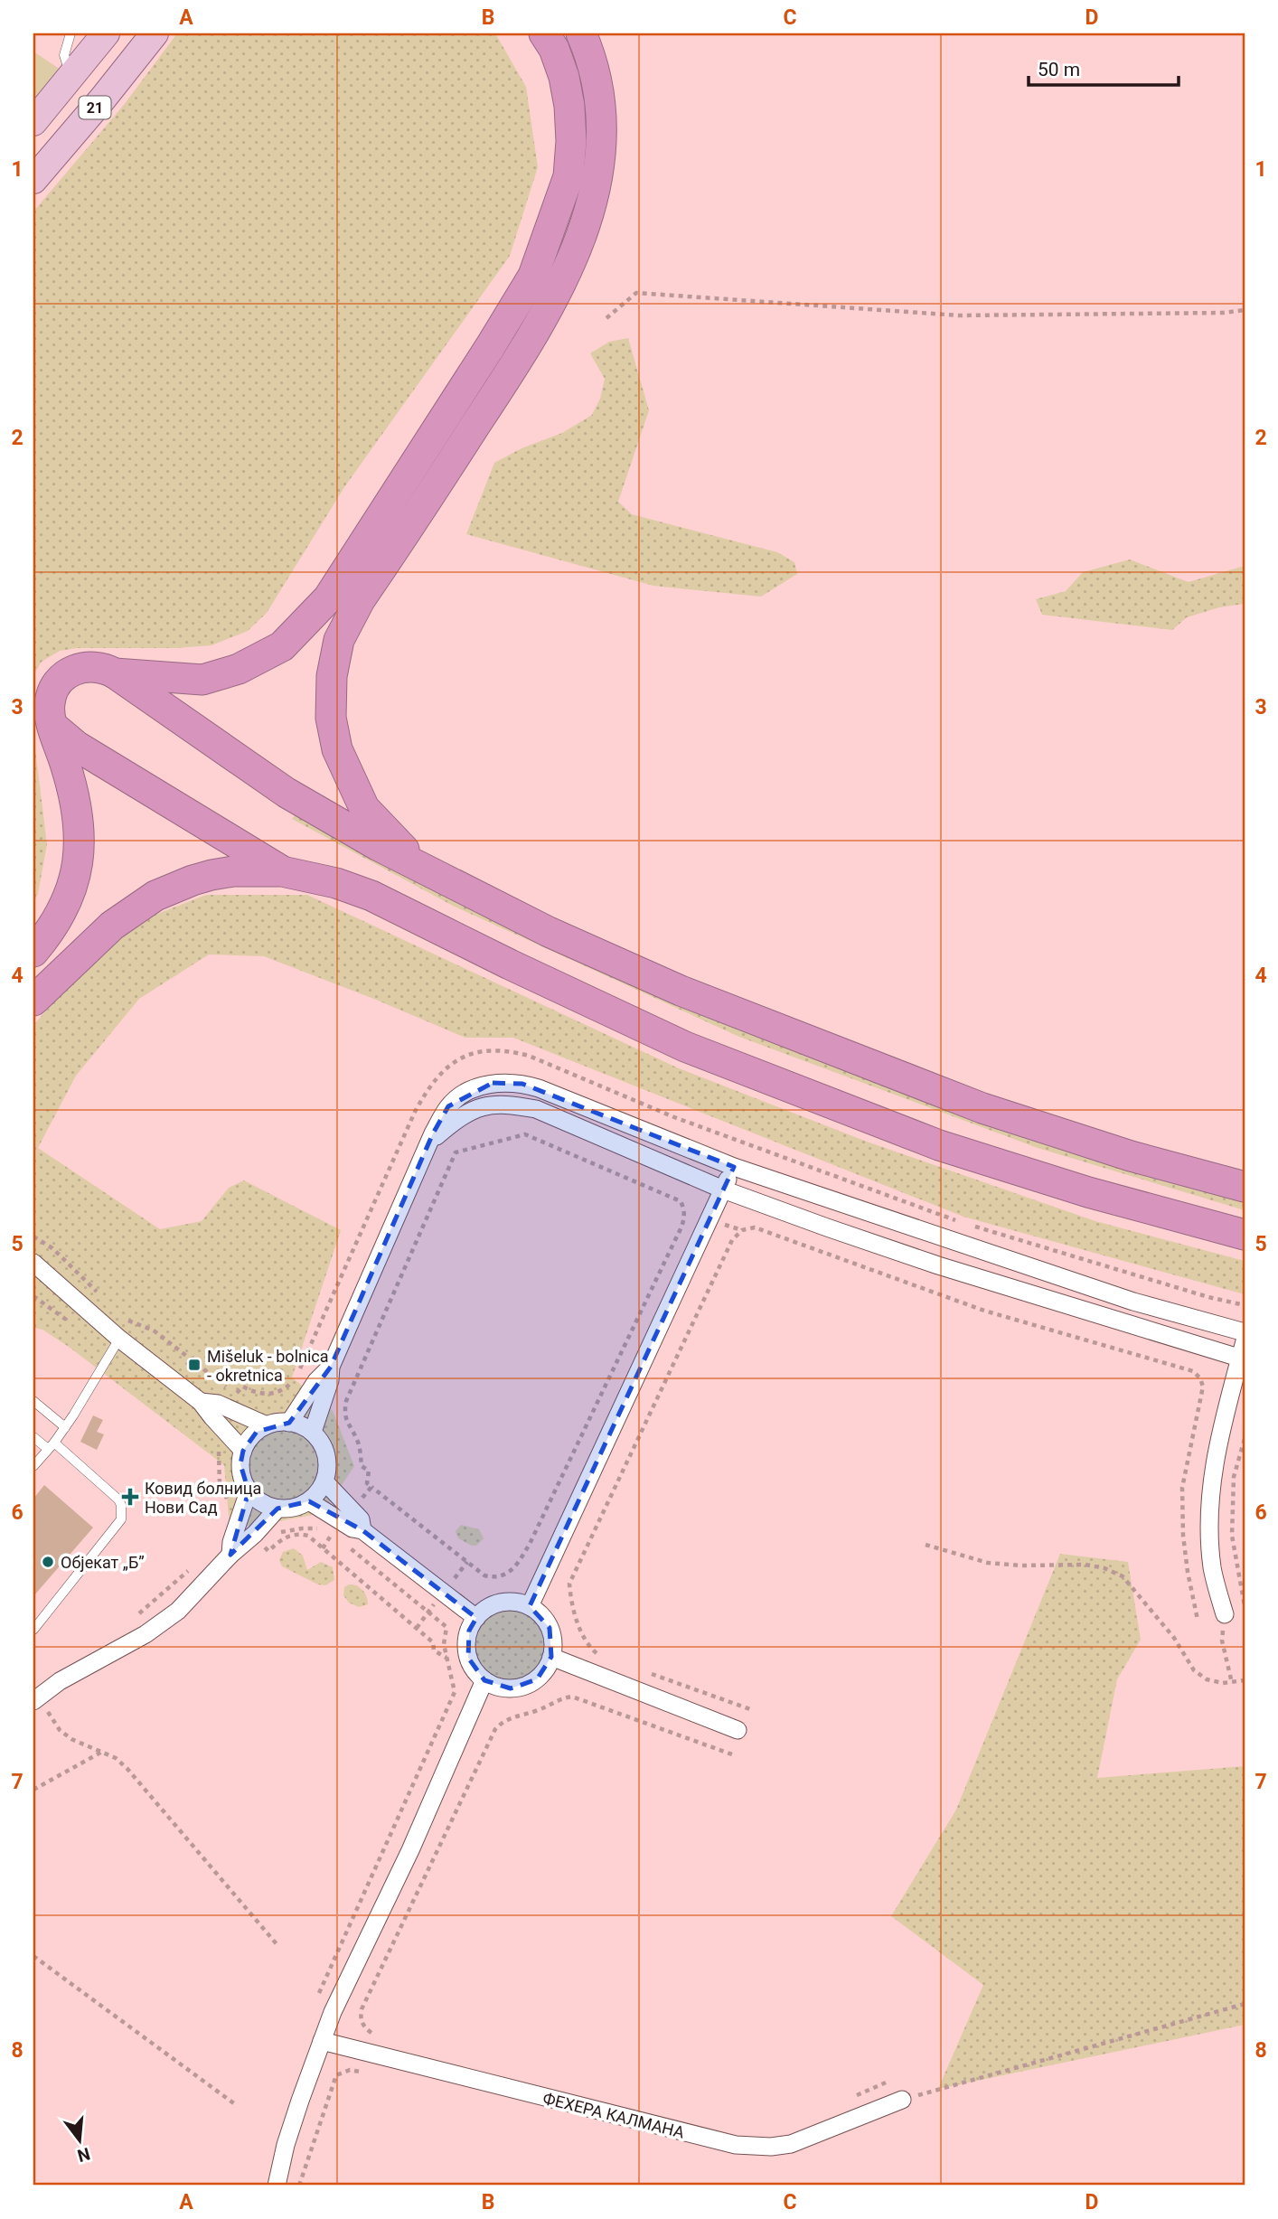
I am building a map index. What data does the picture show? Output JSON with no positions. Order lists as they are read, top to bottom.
{
  "streets": {
    "main road": ["21"],
    "street": ["ФЕХЕРА КАЛМАНА"]
  },
  "places": {
    "transit": ["Mišeluk - bolnica - okretnica"],
    "health": ["Ковид болница Нови Сад"],
    "other": ["Објекат „Б”"]
  },
  "scale_bar": "50 m",
  "north": "bottom",
  "grid": {
    "columns": [
      "A",
      "B",
      "C",
      "D"
    ],
    "rows": [
      "1",
      "2",
      "3",
      "4",
      "5",
      "6",
      "7",
      "8"
    ]
  }
}
